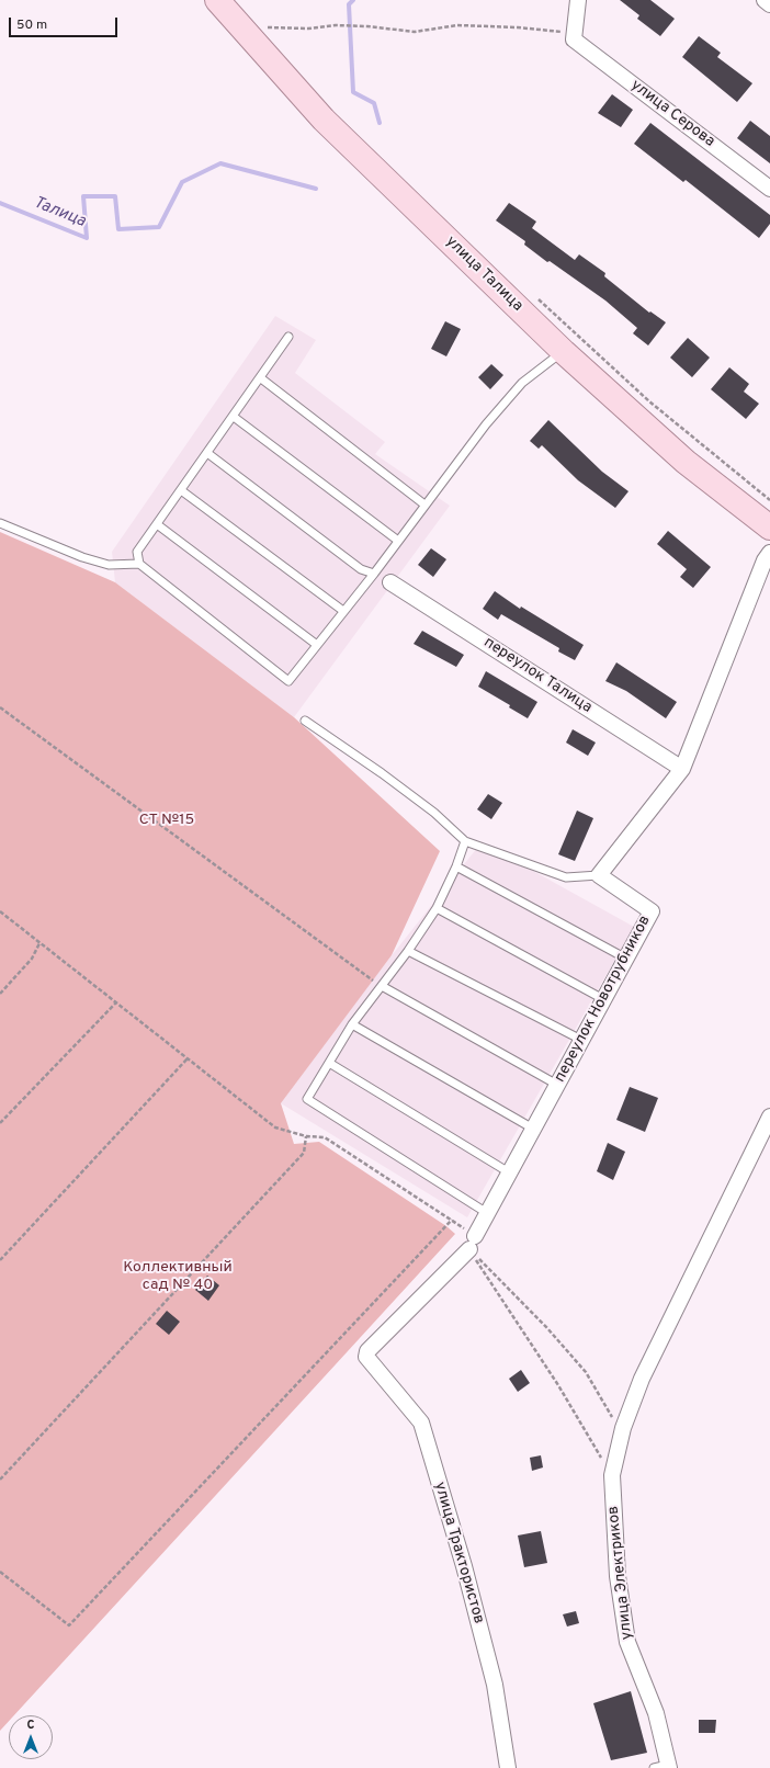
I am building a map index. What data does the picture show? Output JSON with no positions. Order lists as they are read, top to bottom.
{
  "streets": {
    "main road": ["улица Талица"],
    "street": [
      "улица Серова",
      "переулок Талица",
      "переулок Новотрубников",
      "улица Трактористов",
      "улица Электриков"
    ]
  },
  "crossings": [
    ["переулок Новотрубников", "улица Трактористов"]
  ],
  "water": ["Талица"],
  "parks": ["СТ №15", "Коллективный сад № 40"],
  "scale_bar": "50 m",
  "north": "top"
}
